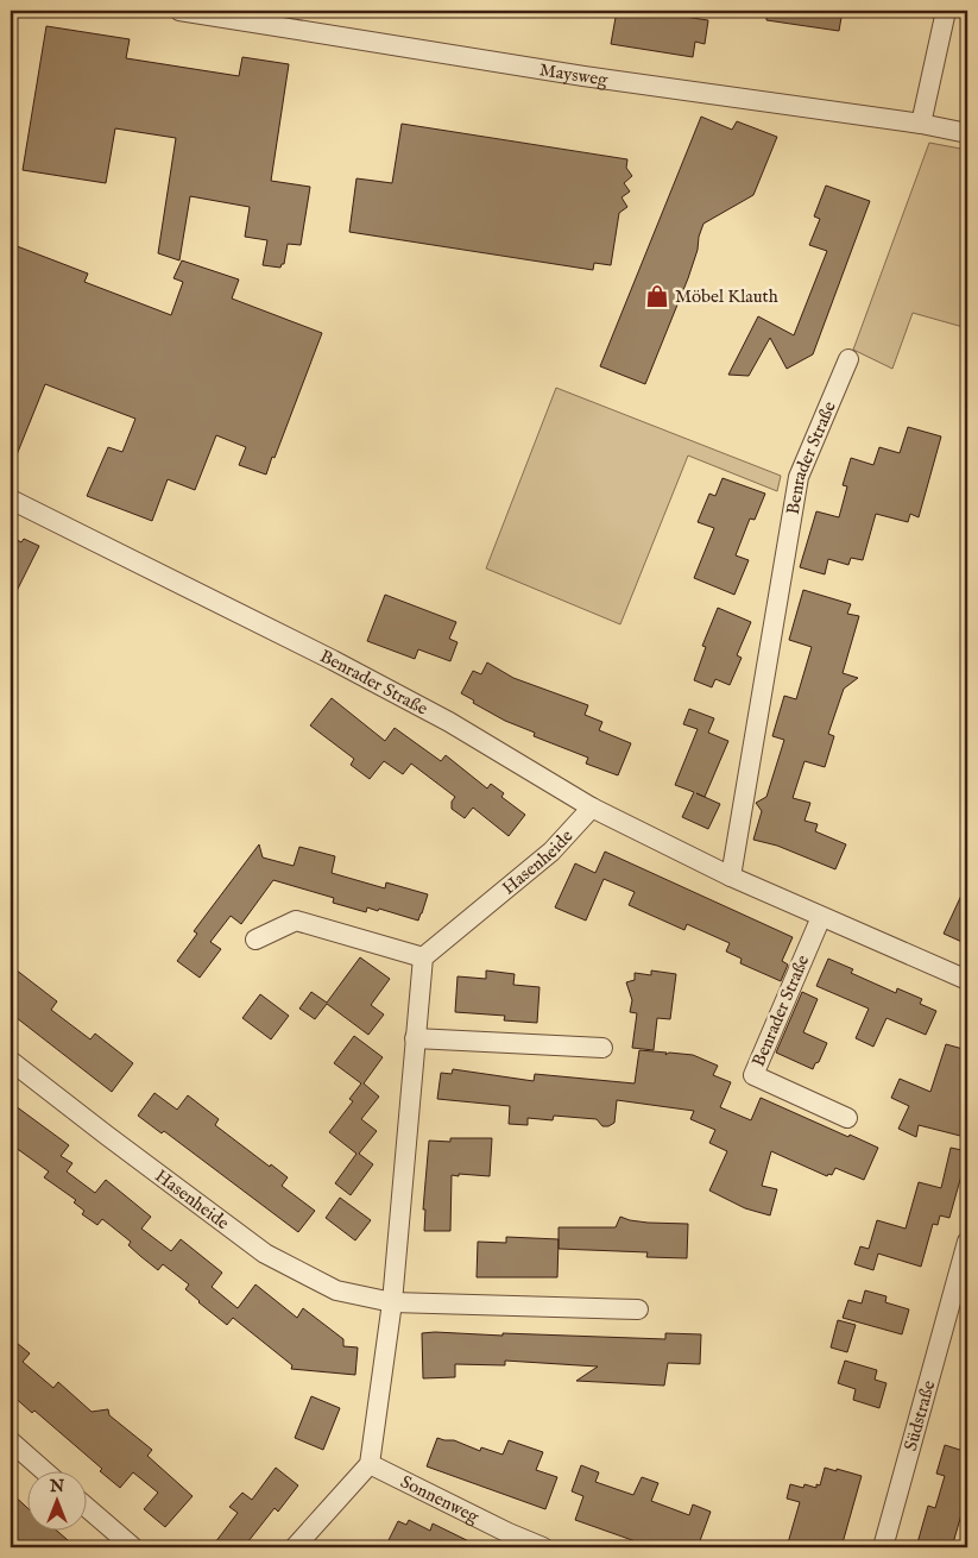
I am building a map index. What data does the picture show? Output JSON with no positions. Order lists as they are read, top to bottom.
{
  "streets": {
    "street": [
      "Maysweg",
      "Benrader Straße",
      "Hasenheide",
      "Südstraße",
      "Sonnenweg"
    ]
  },
  "crossings": [
    ["Benrader Straße", "Hasenheide"]
  ],
  "places": {
    "shop": ["Möbel Klauth"]
  },
  "north": "top"
}
